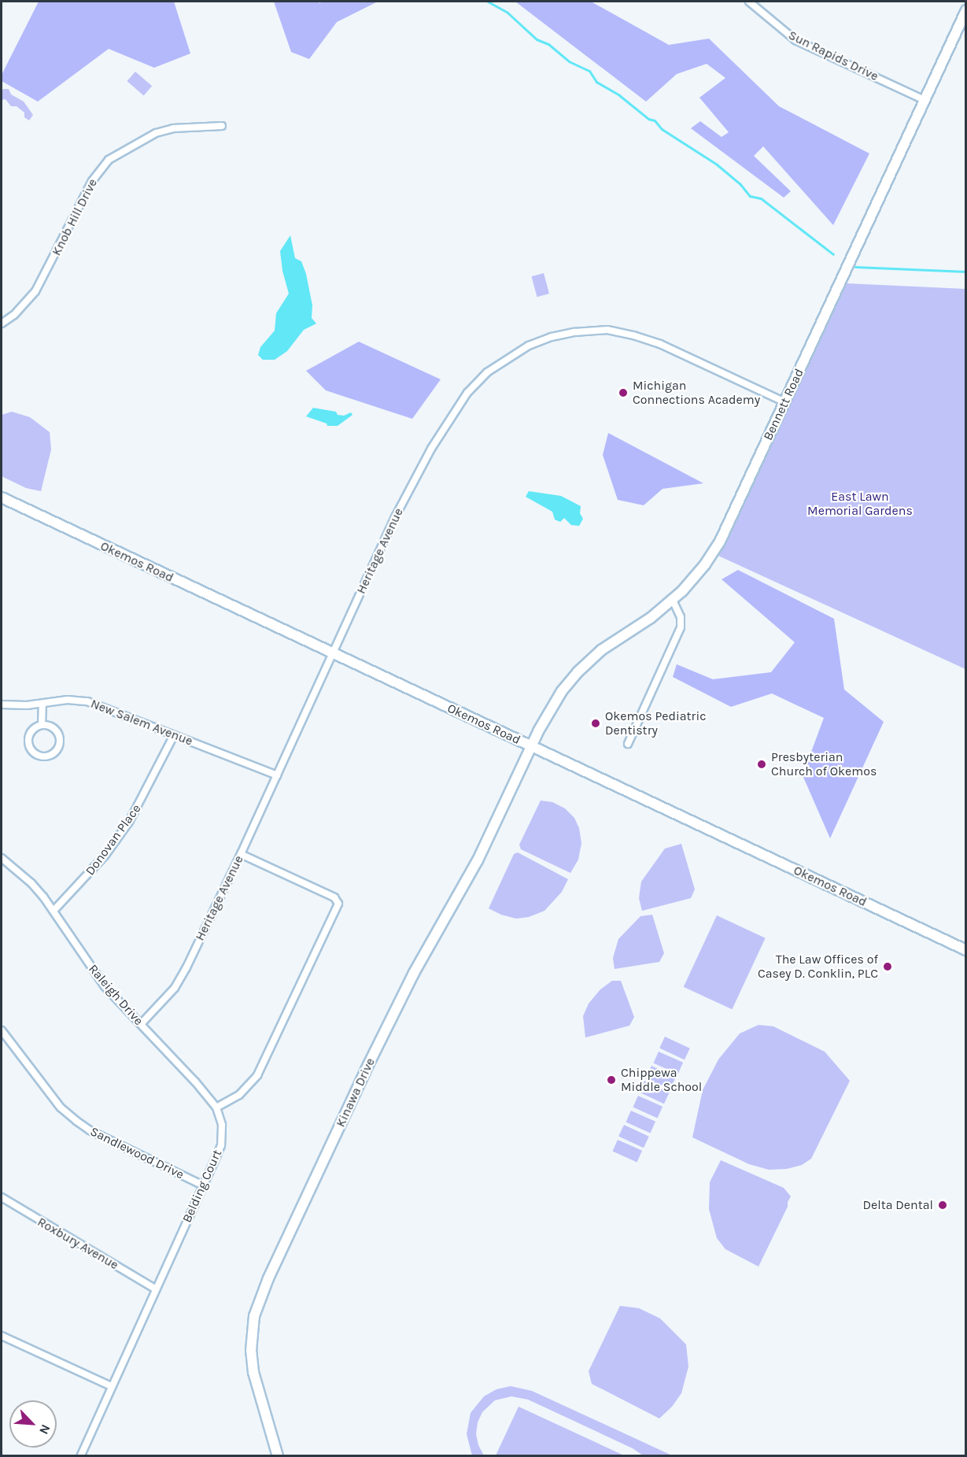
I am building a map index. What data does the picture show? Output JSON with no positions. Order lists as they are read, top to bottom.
{
  "streets": {
    "street": [
      "Sun Rapids Drive",
      "Knob Hill Drive",
      "Bennett Road",
      "Heritage Avenue",
      "Okemos Road",
      "New Salem Avenue",
      "Donovan Place",
      "Raleigh Drive",
      "Kinawa Drive",
      "Sandlewood Drive",
      "Belding Court",
      "Roxbury Avenue"
    ]
  },
  "crossings": [
    ["Sun Rapids Drive", "Bennett Road"],
    ["Bennett Road", "Heritage Avenue"],
    ["Bennett Road", "Okemos Road"],
    ["Bennett Road", "Kinawa Drive"],
    ["Heritage Avenue", "Okemos Road"],
    ["Heritage Avenue", "New Salem Avenue"],
    ["Heritage Avenue", "Raleigh Drive"],
    ["Okemos Road", "Kinawa Drive"],
    ["New Salem Avenue", "Donovan Place"],
    ["Donovan Place", "Raleigh Drive"],
    ["Raleigh Drive", "Belding Court"],
    ["Sandlewood Drive", "Belding Court"],
    ["Belding Court", "Roxbury Avenue"]
  ],
  "parks": ["East Lawn Memorial Gardens"],
  "places": [
    "Michigan Connections Academy",
    "Okemos Pediatric Dentistry",
    "Presbyterian Church of Okemos",
    "The Law Offices of Casey D. Conklin, PLC",
    "Chippewa Middle School",
    "Delta Dental"
  ],
  "north": "bottom right"
}
